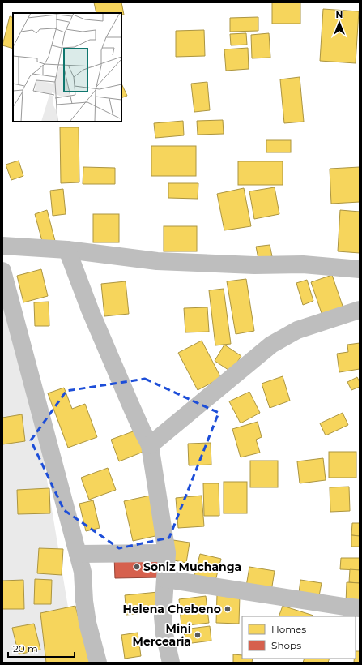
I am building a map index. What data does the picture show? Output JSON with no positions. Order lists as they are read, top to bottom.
{
  "places": ["Soniz Muchanga", "Helena Chebeno", "Mini Mercearia"],
  "legend": ["Homes", "Shops"],
  "scale_bar": "20 m",
  "north": "top"
}
